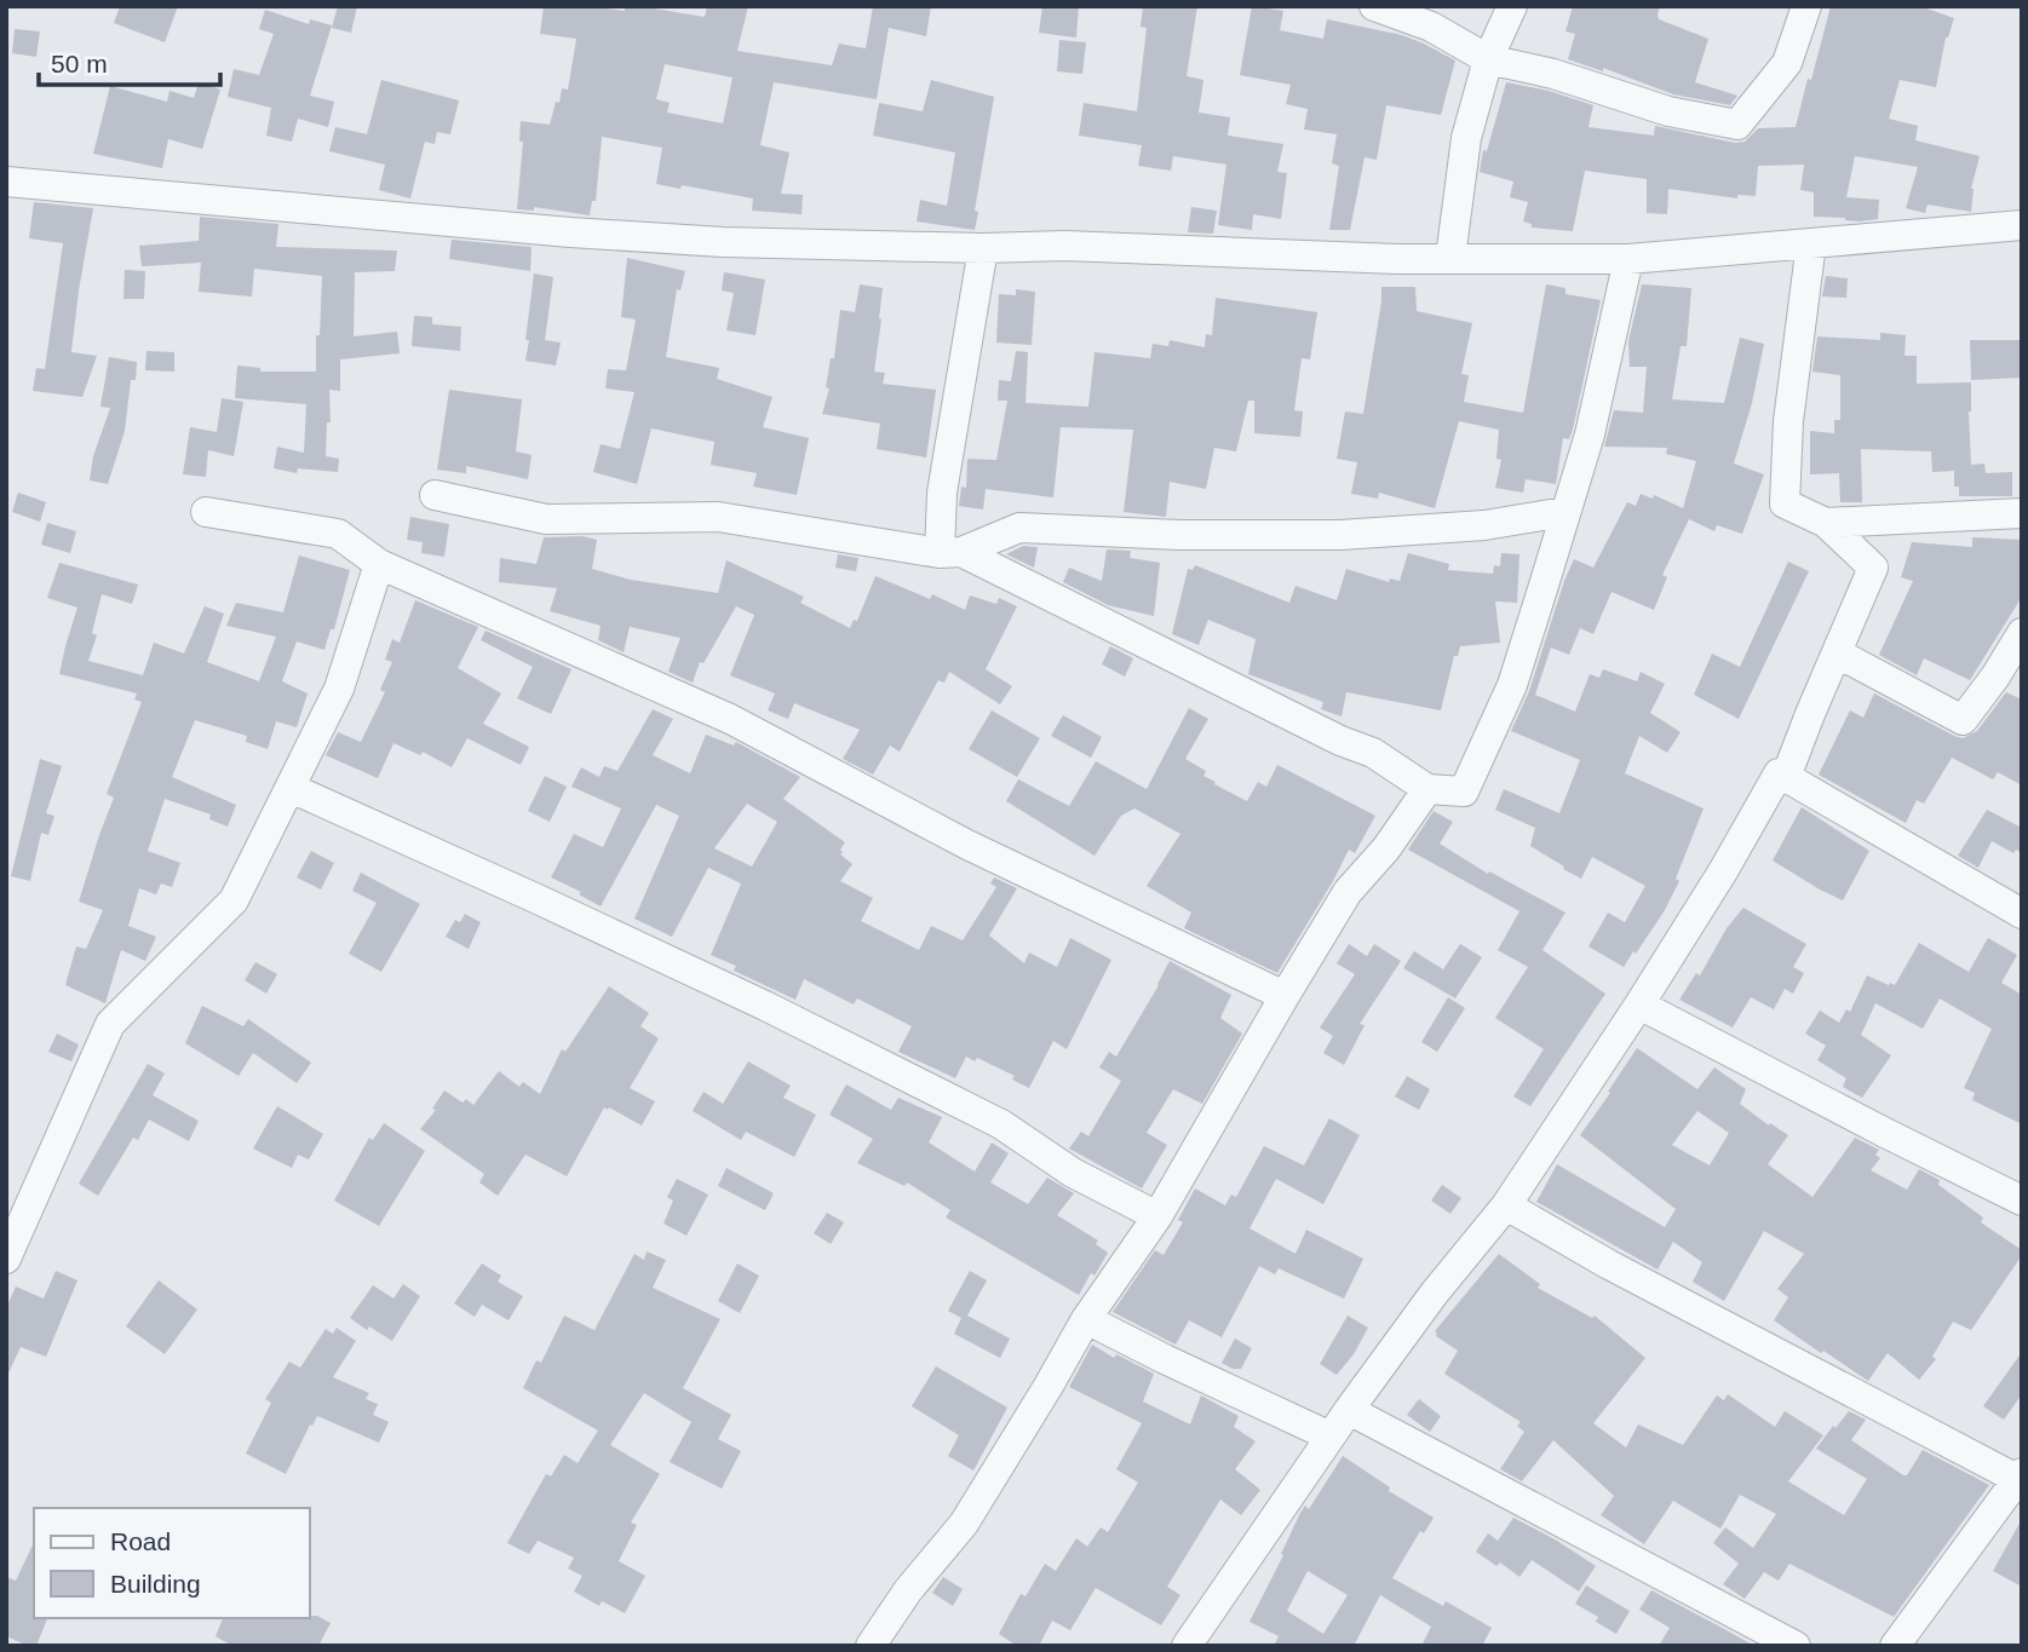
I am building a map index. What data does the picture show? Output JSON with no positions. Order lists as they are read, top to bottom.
{
  "legend": ["Road", "Building"],
  "scale_bar": "50 m"
}
